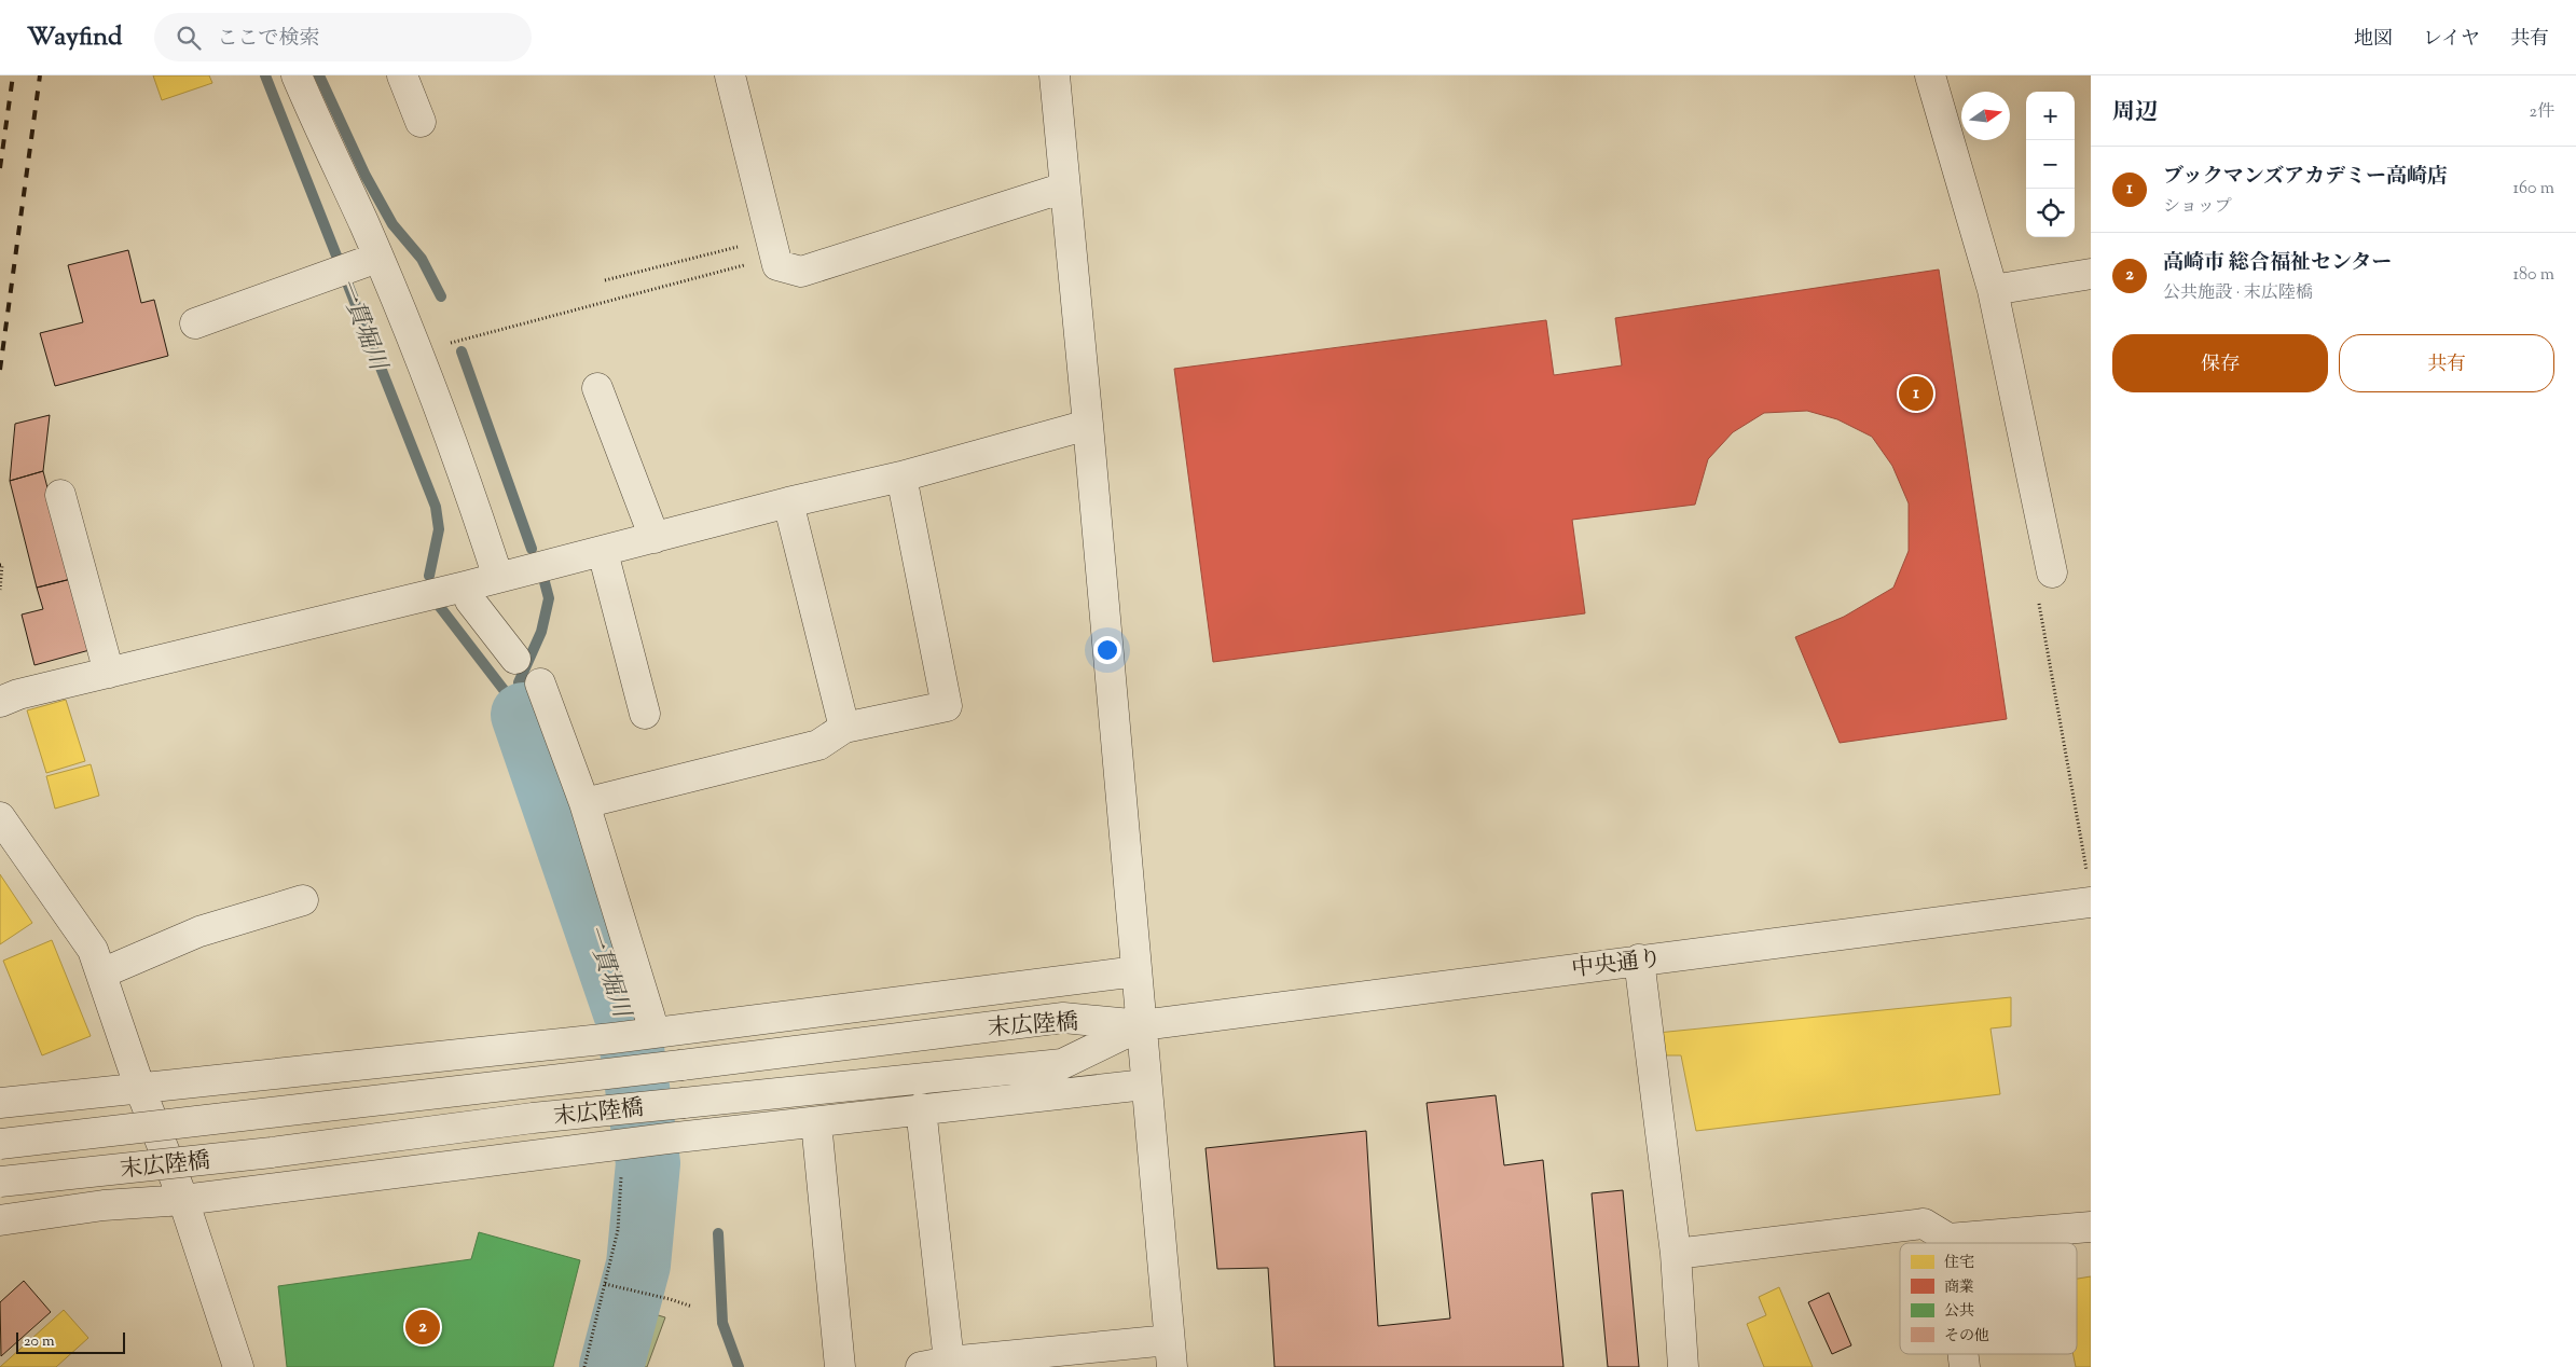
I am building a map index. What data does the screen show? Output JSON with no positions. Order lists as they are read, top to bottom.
{
  "streets": {
    "street": ["中央通り", "末広陸橋"]
  },
  "crossings": [
    ["中央通り", "末広陸橋"]
  ],
  "water": ["一貫堀川"],
  "legend": [
    "住宅",
    "商業",
    "公共",
    "その他"
  ],
  "scale_bar": "20 m",
  "north": "right",
  "page": {
    "header": "Wayfind",
    "search": "ここで検索",
    "nav": ["地図", "レイヤ", "共有"],
    "heading": ["周辺", "2件"],
    "map_buttons": ["+", "−"],
    "list": [
      {
        "mark": "1",
        "name": "ブックマンズアカデミー高崎店",
        "note": "ショップ",
        "value": "160 m"
      },
      {
        "mark": "2",
        "name": "高崎市 総合福祉センター",
        "note": "公共施設 · 末広陸橋",
        "value": "180 m"
      }
    ],
    "buttons": ["保存", "共有"],
    "pins": ["1", "2"],
    "scale": "20 m"
  }
}
